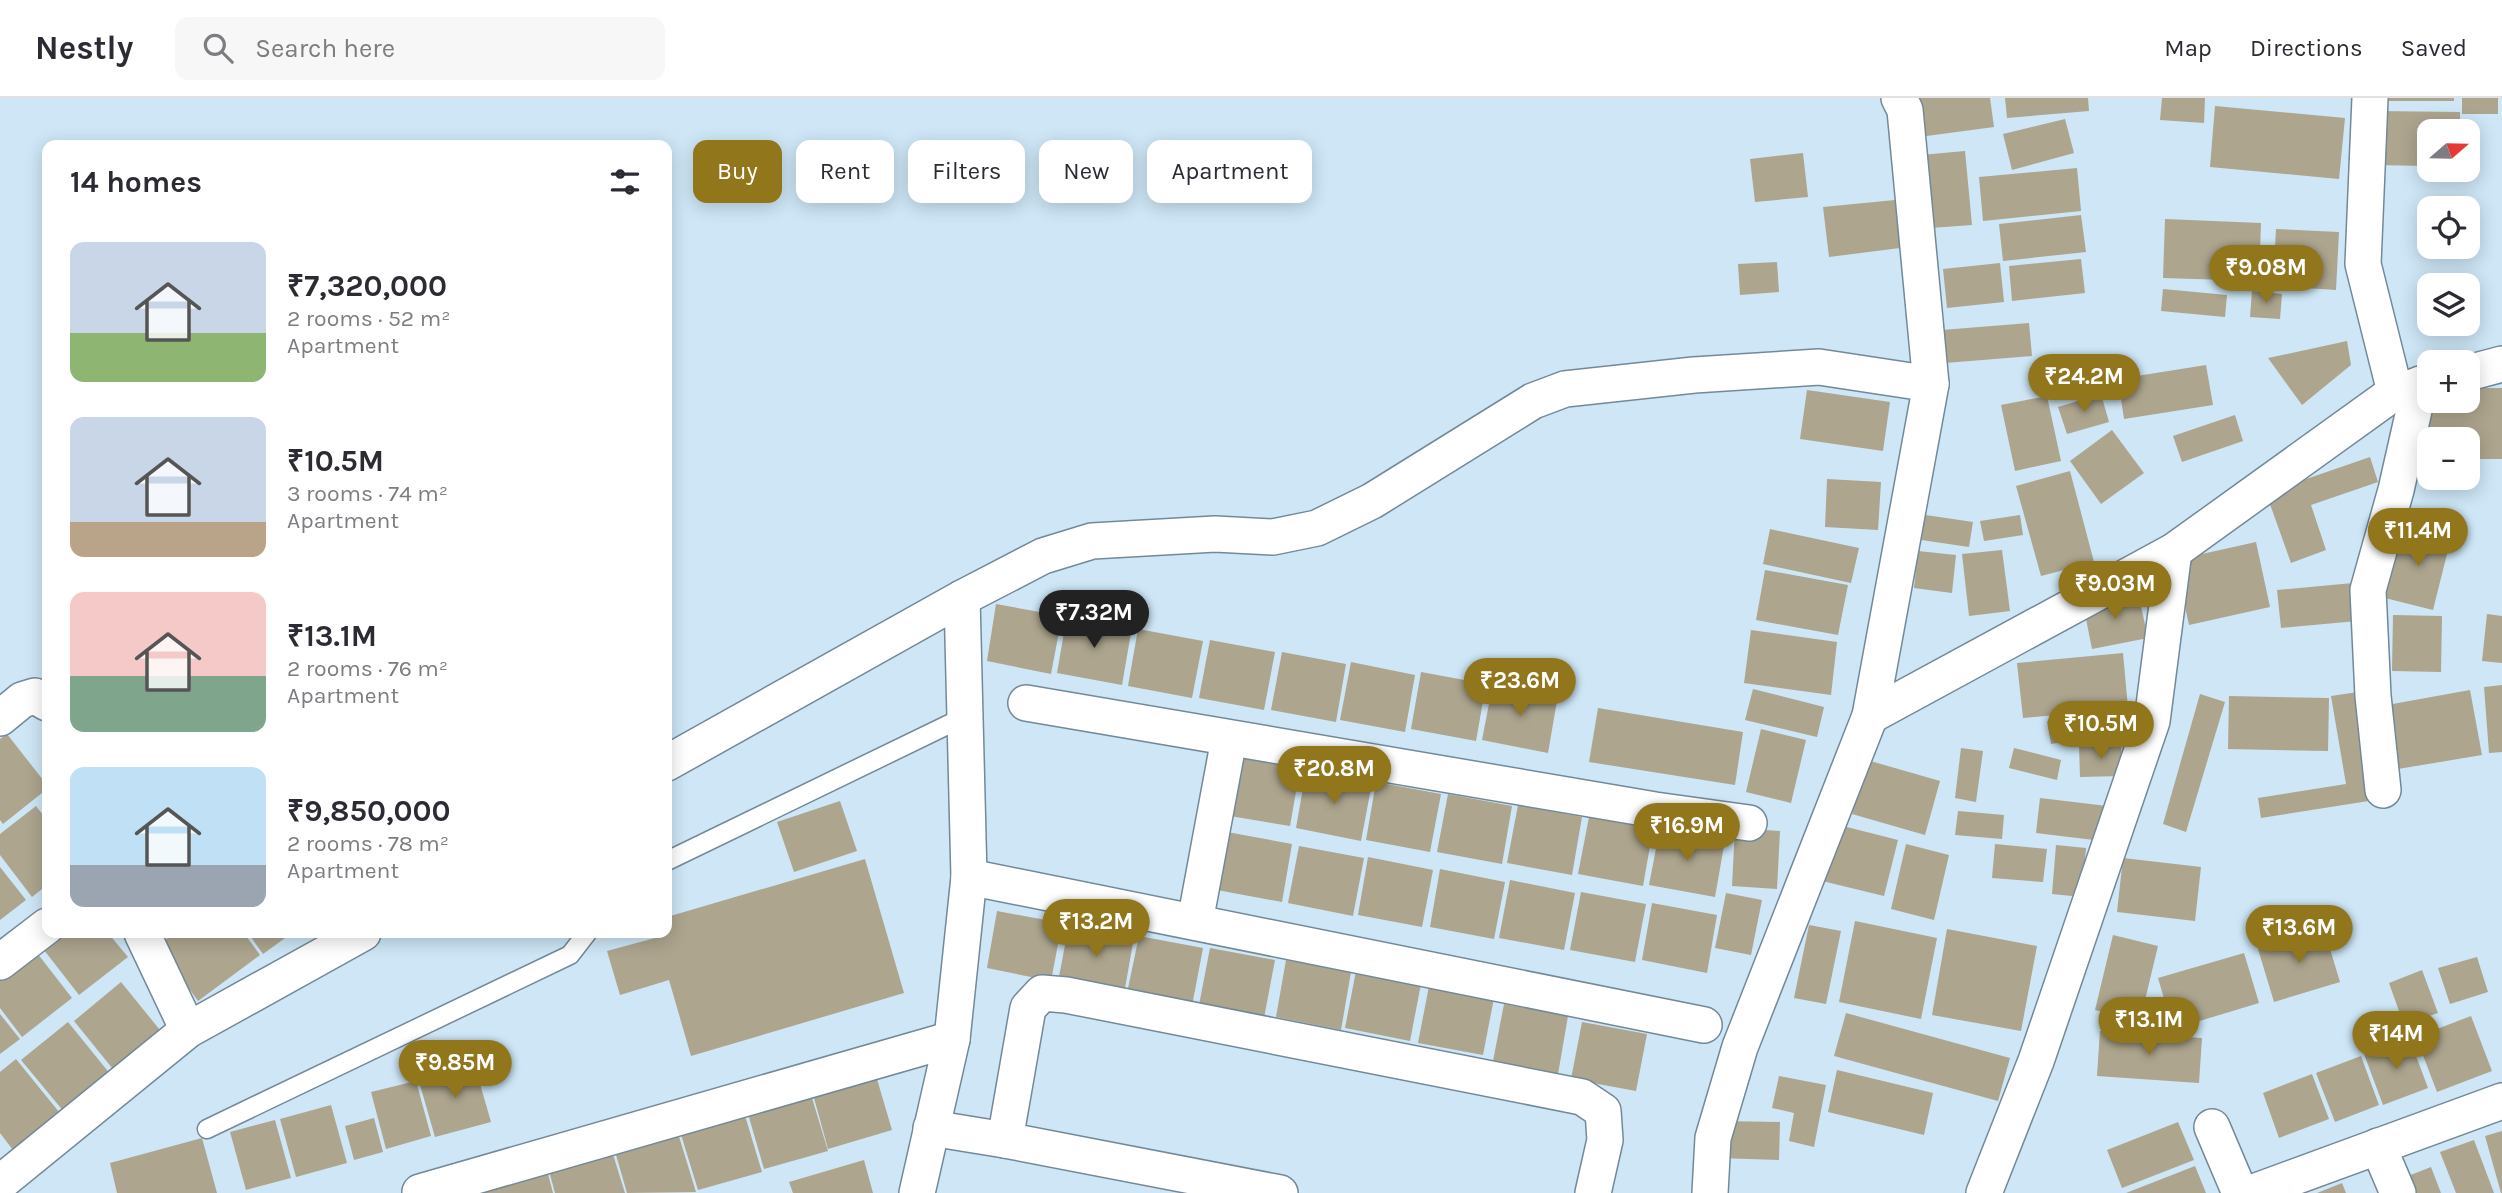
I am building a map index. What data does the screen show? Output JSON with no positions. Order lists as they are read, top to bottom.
{
  "north": "right",
  "page": {
    "header": "Nestly",
    "search": "Search here",
    "nav": ["Map", "Directions", "Saved"],
    "map_buttons": ["+", "−"],
    "chip": [
      "Buy",
      "Rent",
      "Filters",
      "New",
      "Apartment"
    ],
    "heading": "14 homes",
    "list": [
      {
        "name": "₹7,320,000",
        "note": "2 rooms · 52 m² · Apartment"
      },
      {
        "name": "₹10.5M",
        "note": "3 rooms · 74 m² · Apartment"
      },
      {
        "name": "₹13.1M",
        "note": "2 rooms · 76 m² · Apartment"
      },
      {
        "name": "₹9,850,000",
        "note": "2 rooms · 78 m² · Apartment"
      }
    ],
    "price": [
      "₹9.08M",
      "₹24.2M",
      "₹11.4M",
      "₹9.03M",
      "₹7.32M",
      "₹23.6M",
      "₹10.5M",
      "₹20.8M",
      "₹16.9M",
      "₹13.2M",
      "₹13.6M",
      "₹13.1M",
      "₹14M",
      "₹9.85M"
    ]
  }
}
